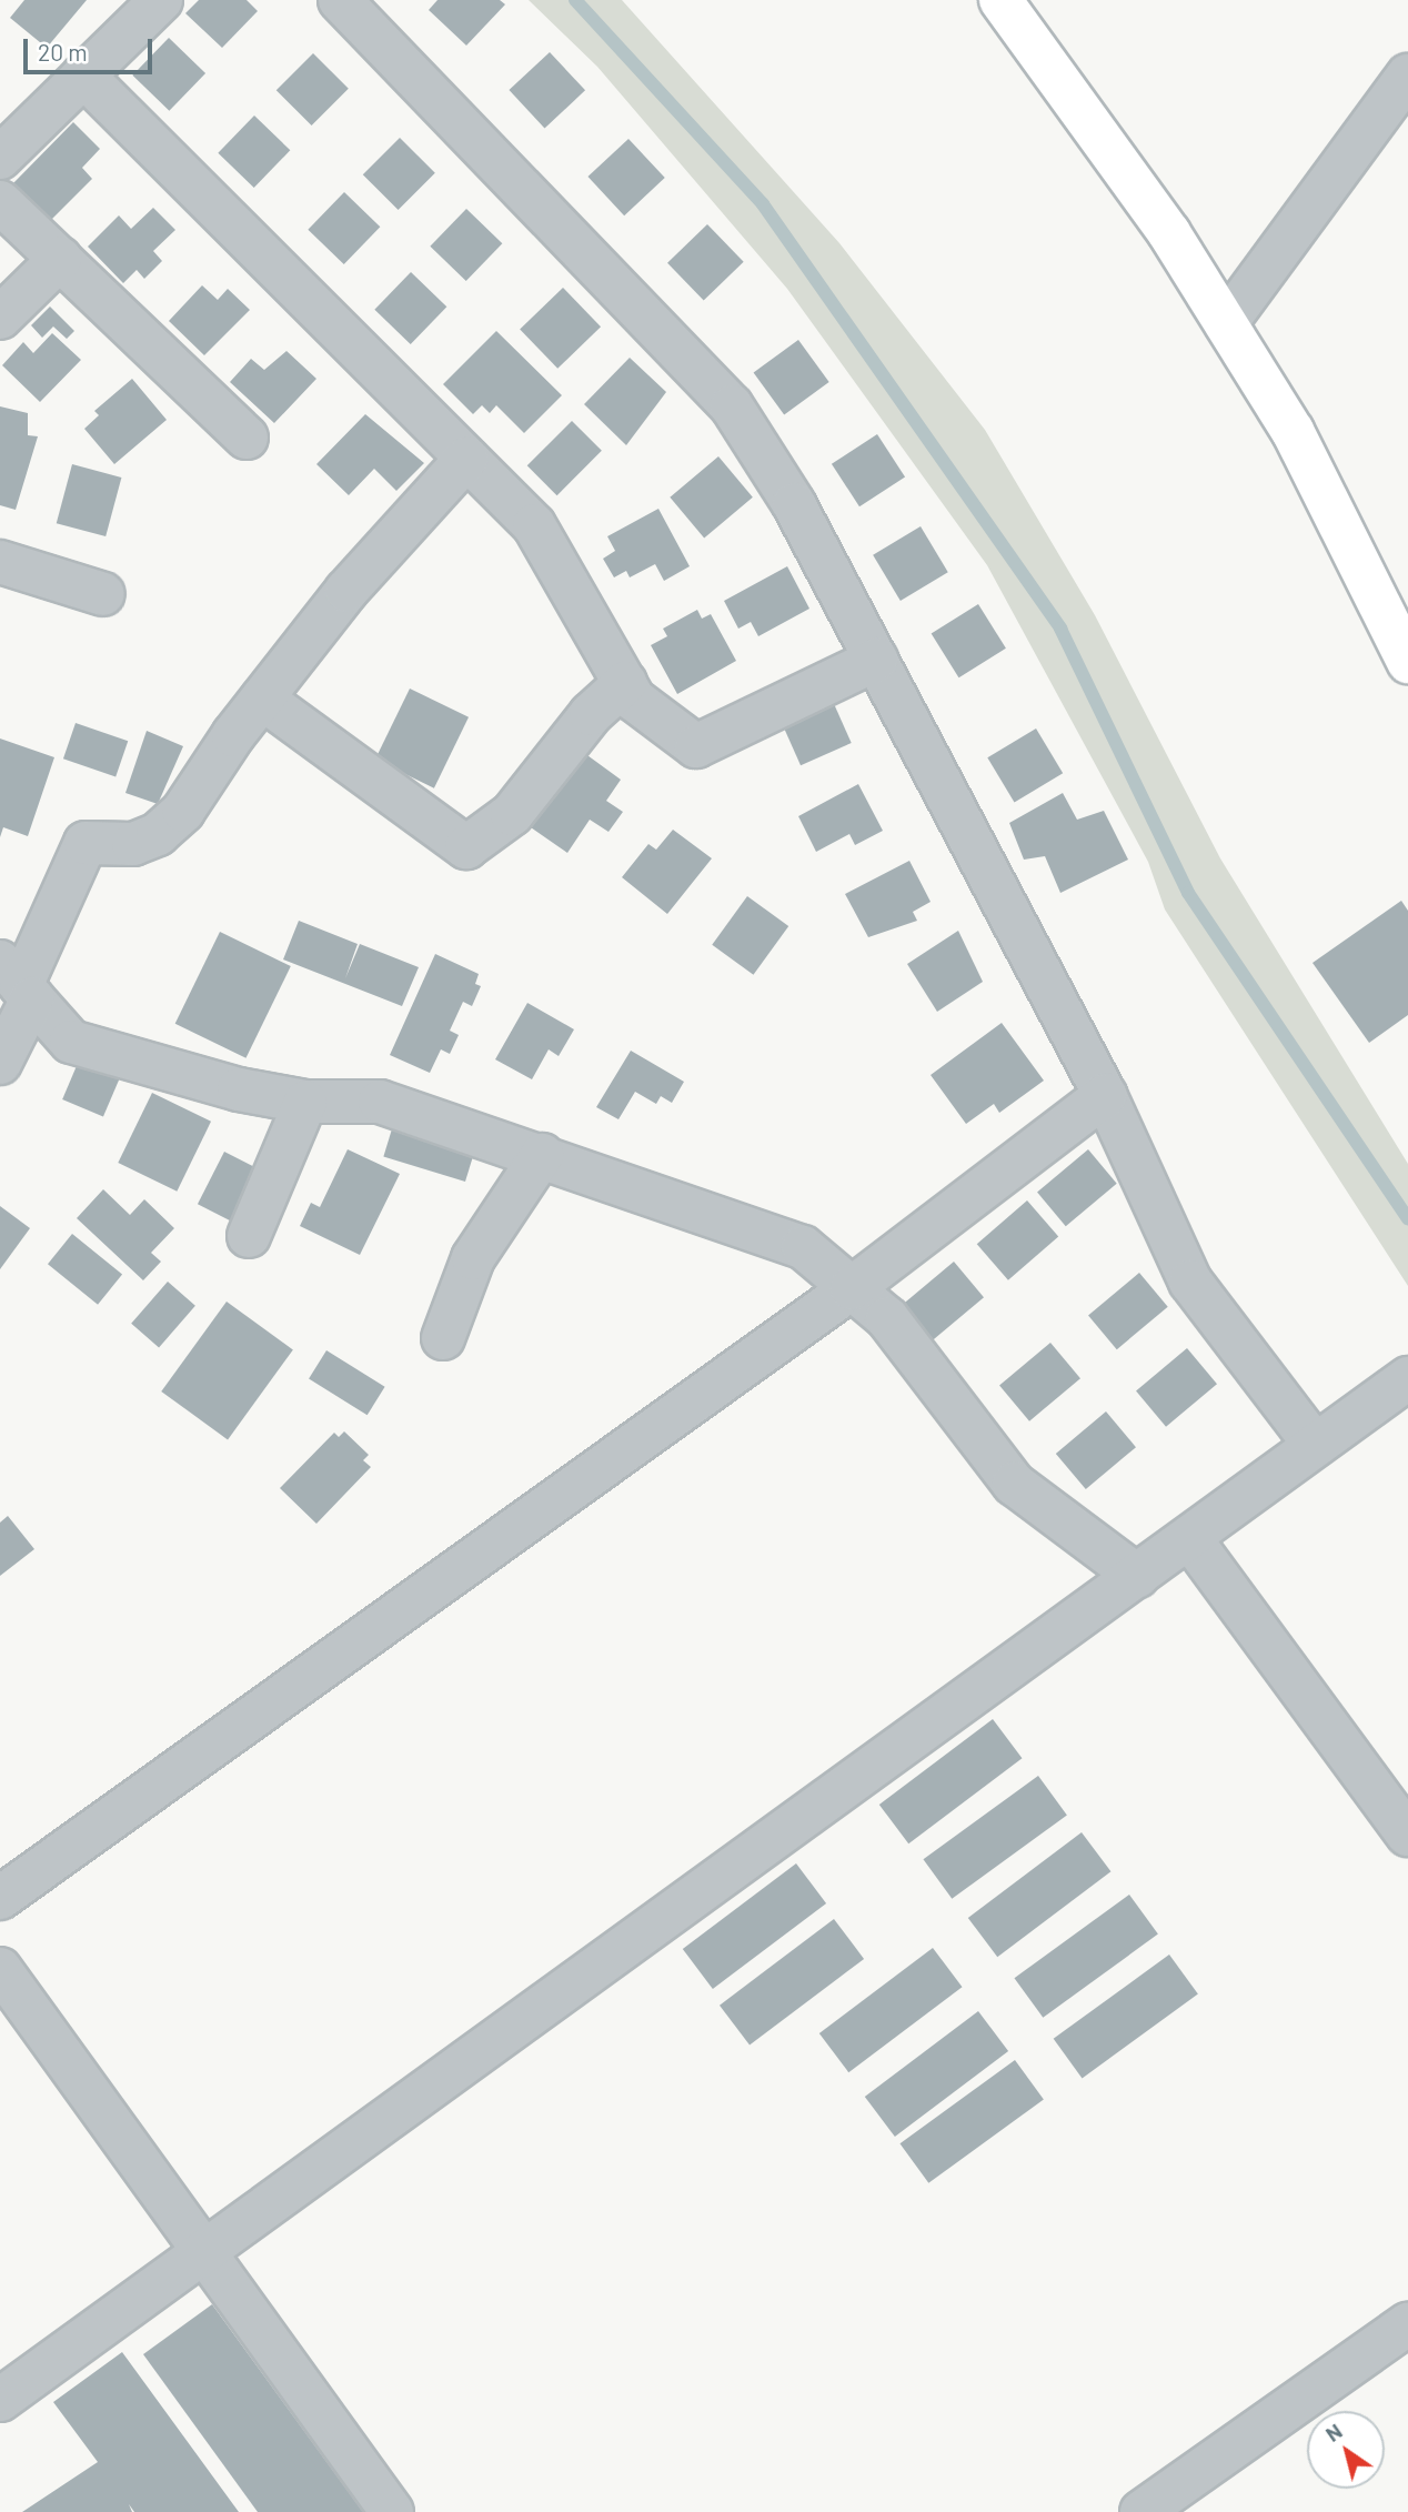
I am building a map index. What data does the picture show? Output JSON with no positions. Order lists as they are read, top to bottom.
{
  "scale_bar": "20 m",
  "north": "top left"
}
